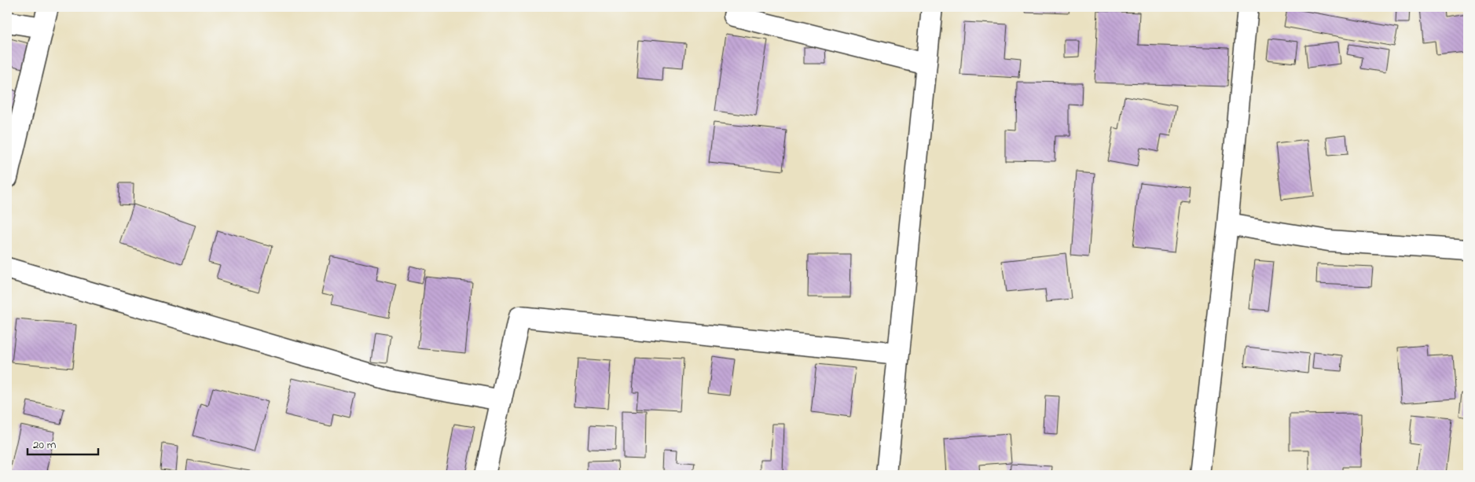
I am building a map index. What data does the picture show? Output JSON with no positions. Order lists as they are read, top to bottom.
{
  "scale_bar": "20 m"
}
